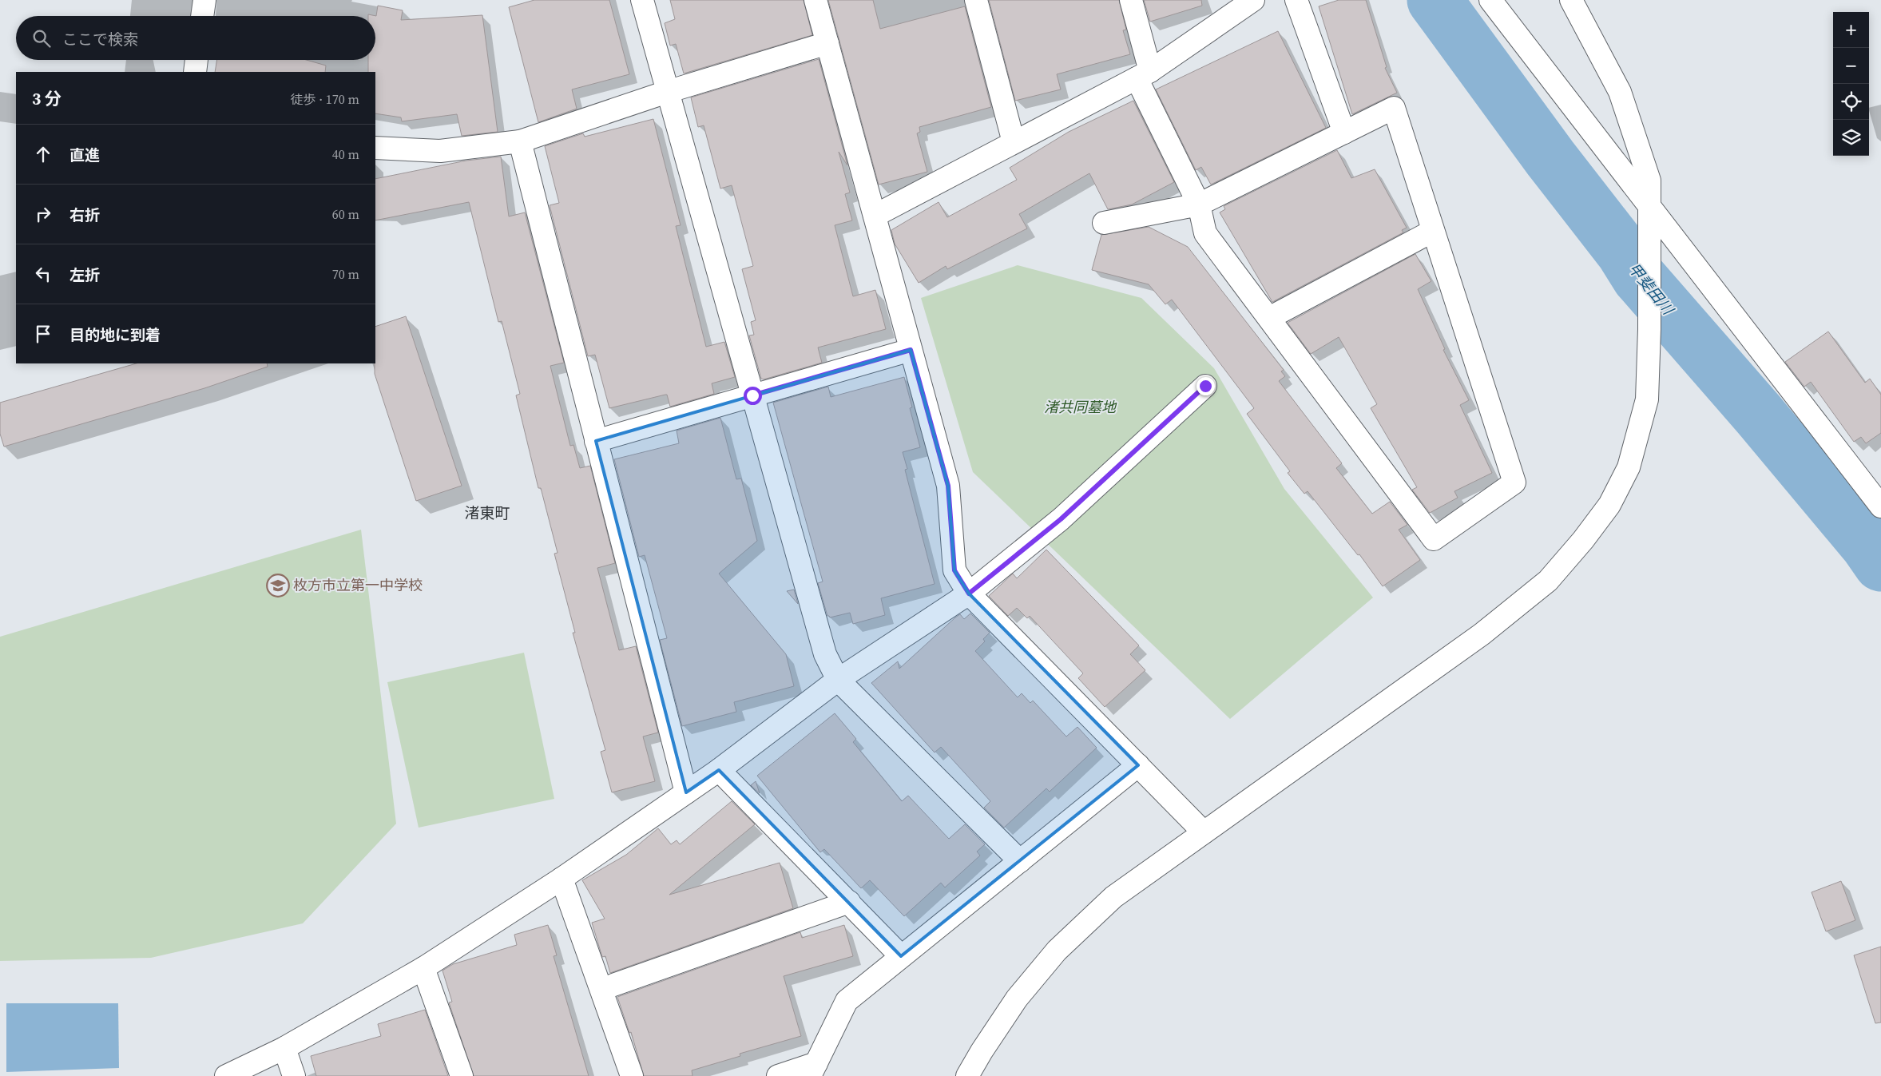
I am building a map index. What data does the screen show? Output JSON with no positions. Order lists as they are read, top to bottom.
{
  "districts": ["渚東町"],
  "water": ["甲斐田川"],
  "parks": ["渚共同墓地"],
  "places": {
    "school or university": ["枚方市立第一中学校"]
  },
  "page": {
    "map_buttons": ["+", "−"],
    "search": "ここで検索",
    "heading": ["3 分", "徒歩 · 170 m"],
    "list": [
      ["直進", "40 m"],
      ["右折", "60 m"],
      ["左折", "70 m"],
      "目的地に到着"
    ]
  }
}
